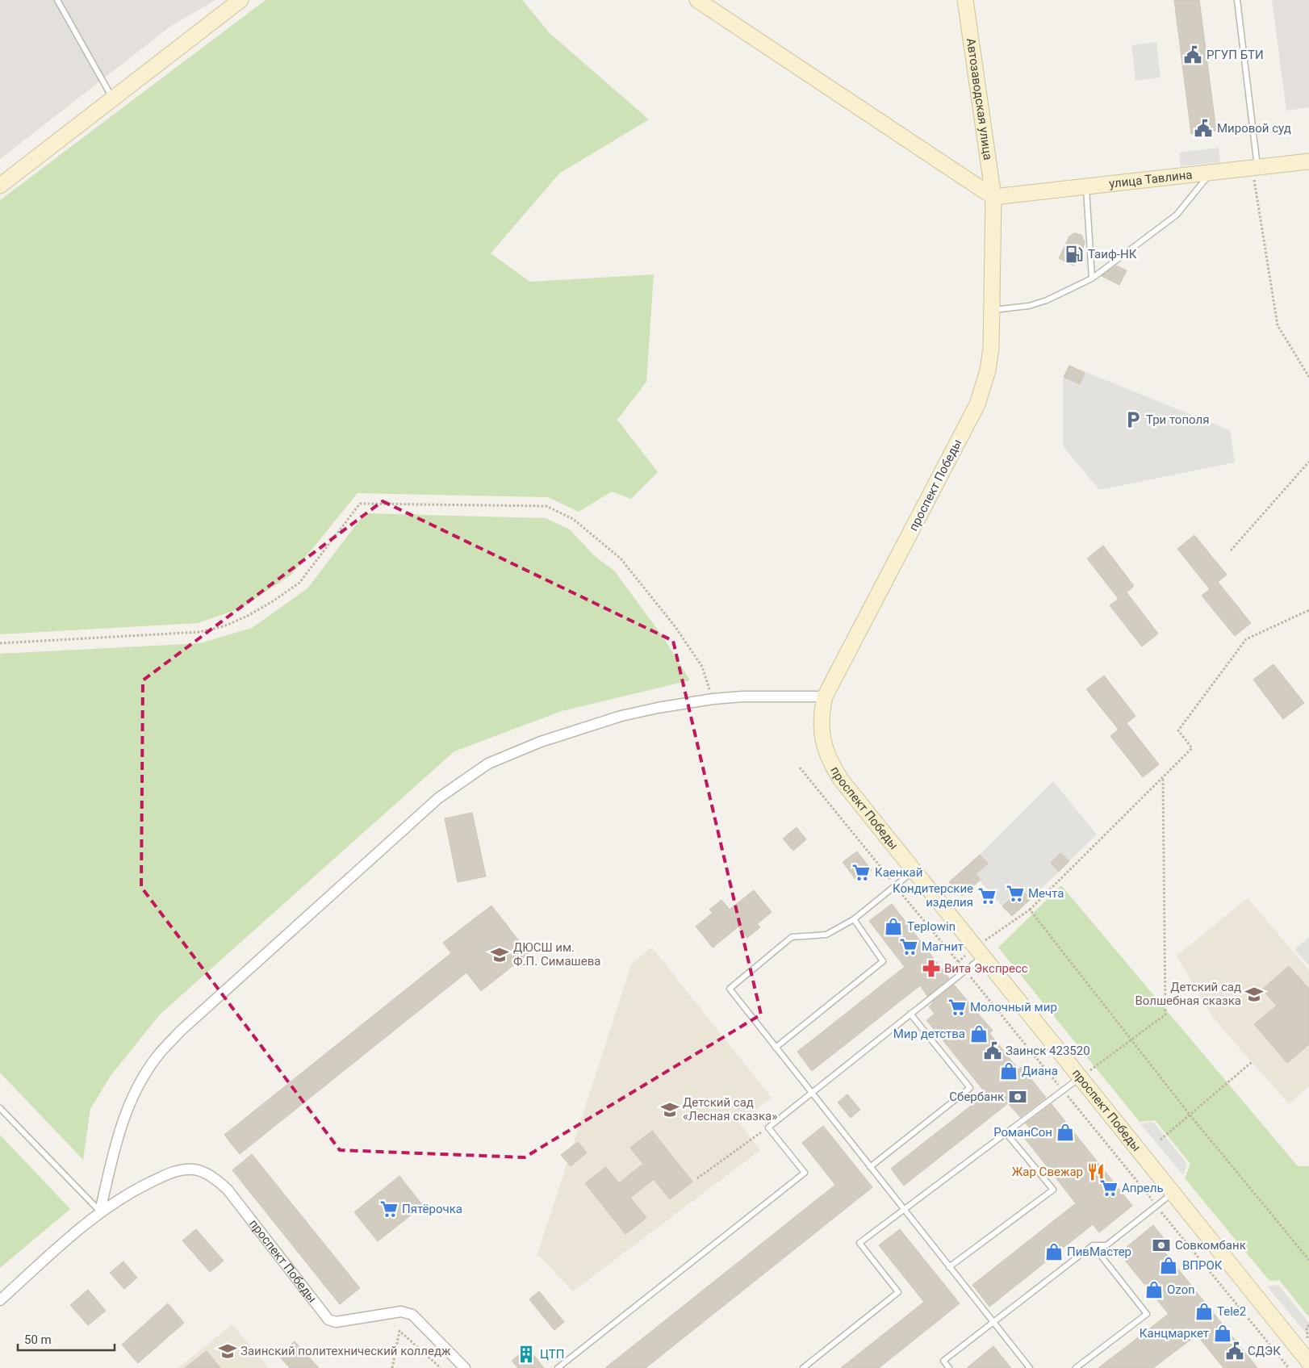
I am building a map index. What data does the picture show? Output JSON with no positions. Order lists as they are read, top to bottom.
{
  "streets": {
    "main road": ["Автозаводская улица", "улица Тавлина", "проспект Победы"]
  },
  "crossings": [
    ["Автозаводская улица", "улица Тавлина"],
    ["Автозаводская улица", "проспект Победы"],
    ["улица Тавлина", "проспект Победы"]
  ],
  "places": {
    "public building": [
      "РГУП БТИ",
      "Мировой суд",
      "Заинск 423520",
      "СДЭК"
    ],
    "fuel station": ["Таиф-НК"],
    "parking": ["Три тополя"],
    "supermarket": [
      "Каенкай",
      "Мечта",
      "Кондитерские изделия",
      "Магнит",
      "Молочный мир",
      "Апрель",
      "Пятёрочка"
    ],
    "shop": [
      "Teplowin",
      "Мир детства",
      "Диана",
      "РоманСон",
      "ПивМастер",
      "ВПРОК",
      "Ozon",
      "Tele2",
      "Канцмаркет"
    ],
    "school or university": [
      "ДЮСШ им. Ф.П. Симашева",
      "Детский сад Волшебная сказка",
      "Детский сад «Лесная сказка»",
      "Заинский политехнический колледж"
    ],
    "pharmacy": ["Вита Экспресс"],
    "bank": ["Сбербанк", "Совкомбанк"],
    "restaurant": ["Жар Свежар"],
    "building": ["ЦТП"]
  },
  "scale_bar": "50 m"
}
